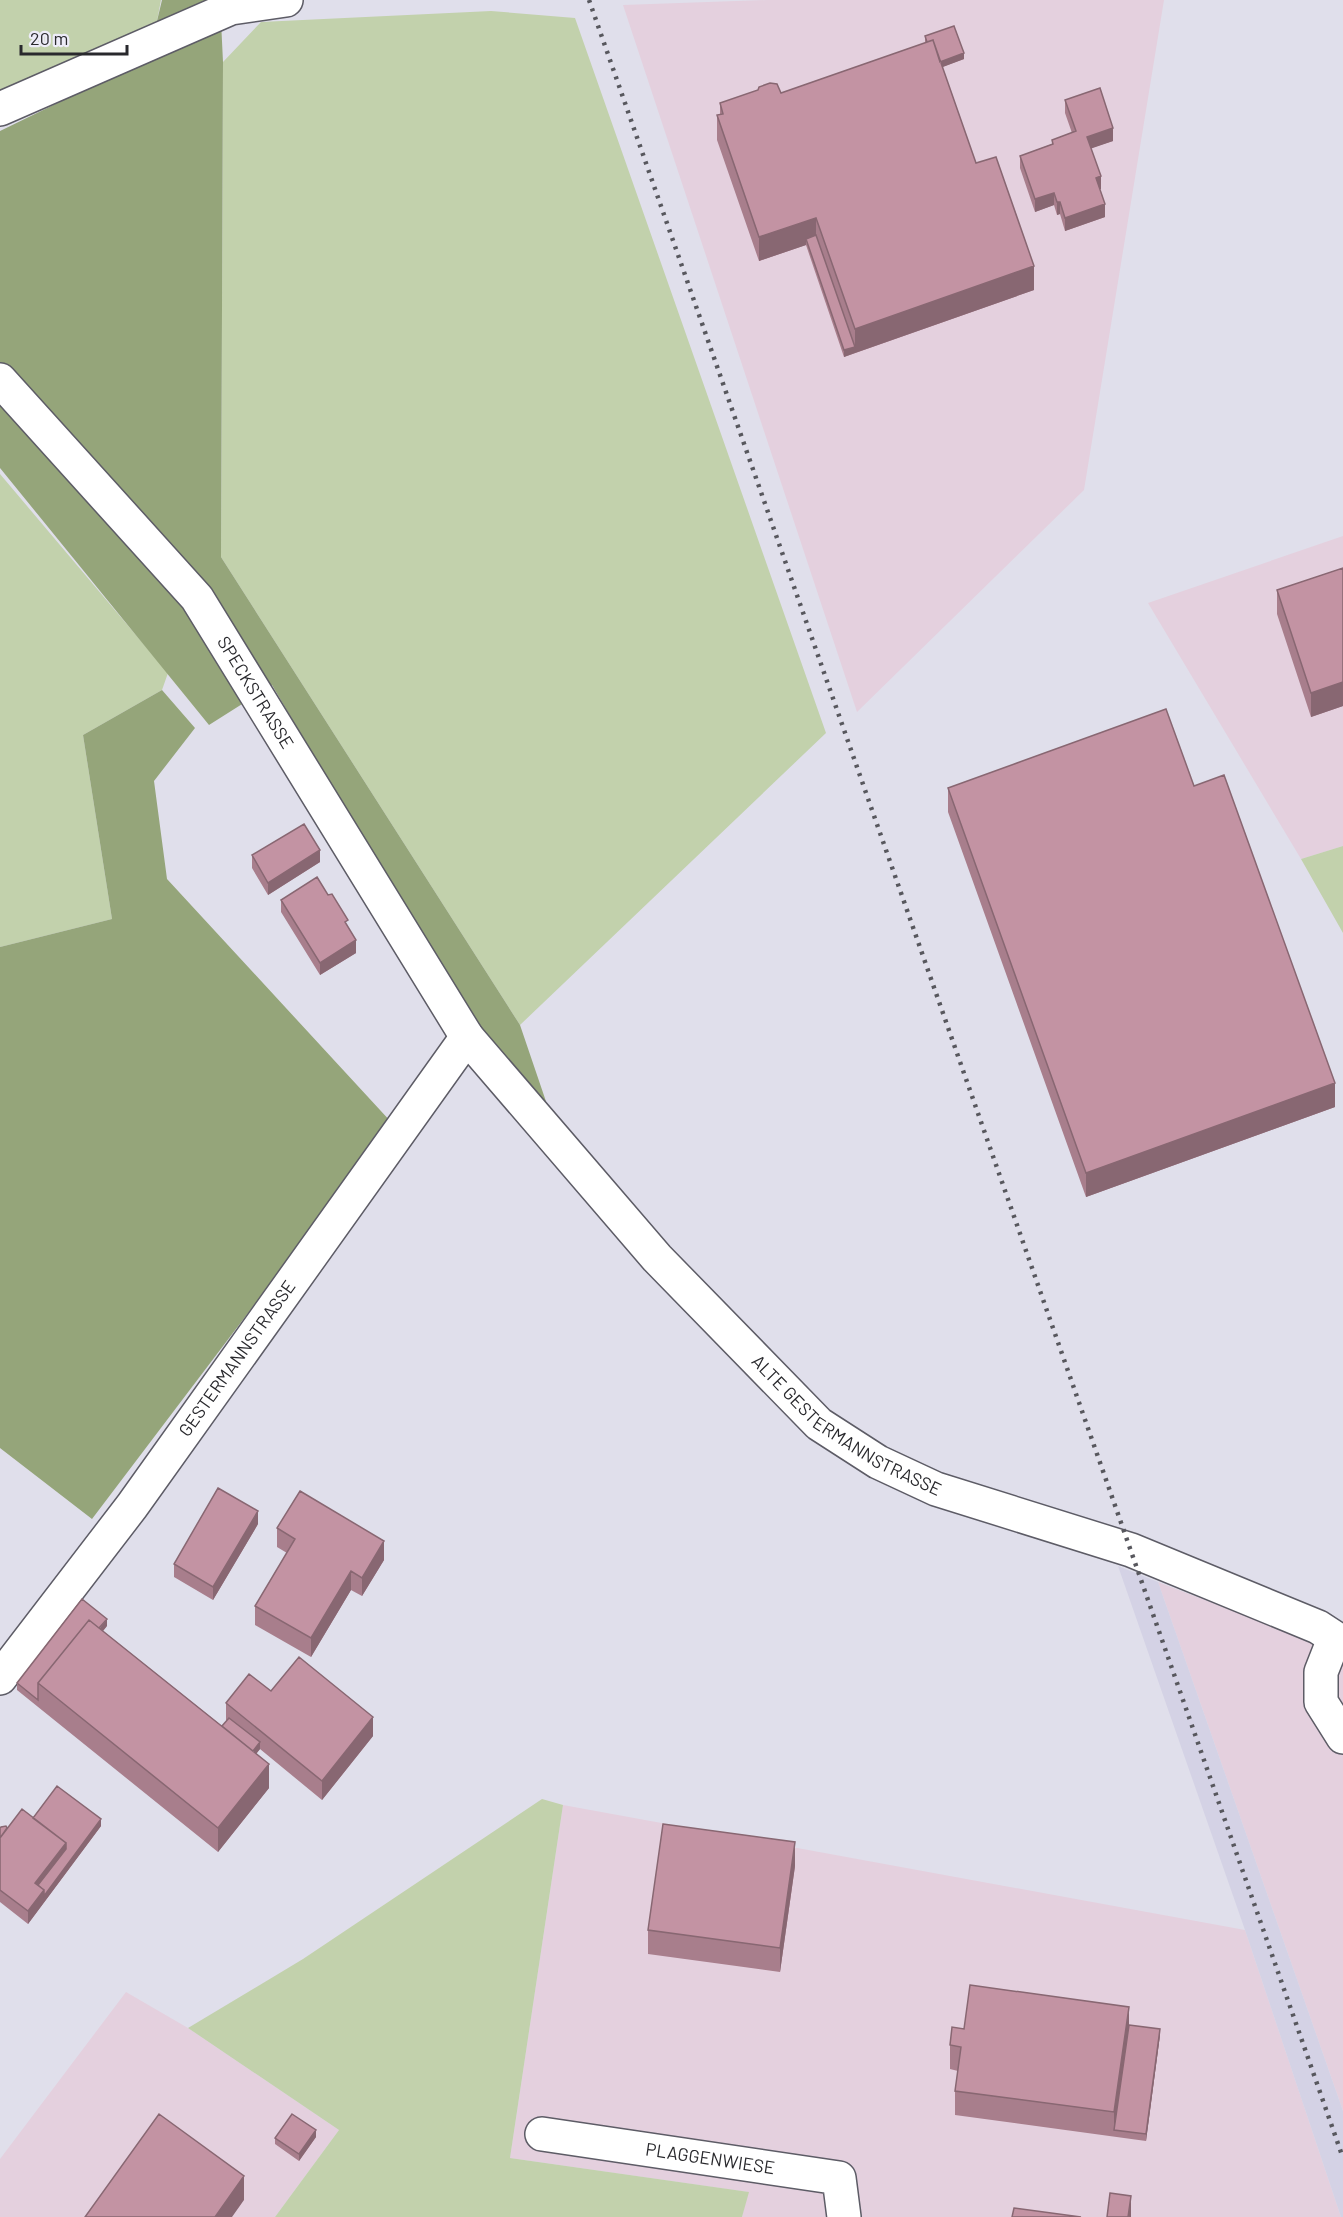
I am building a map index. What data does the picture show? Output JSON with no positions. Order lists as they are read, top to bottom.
{
  "streets": {
    "street": [
      "SPECKSTRASSE",
      "GESTERMANNSTRASSE",
      "ALTE GESTERMANNSTRASSE",
      "PLAGGENWIESE"
    ]
  },
  "crossings": [
    ["SPECKSTRASSE", "GESTERMANNSTRASSE"],
    ["SPECKSTRASSE", "ALTE GESTERMANNSTRASSE"],
    ["GESTERMANNSTRASSE", "ALTE GESTERMANNSTRASSE"]
  ],
  "scale_bar": "20 m"
}
